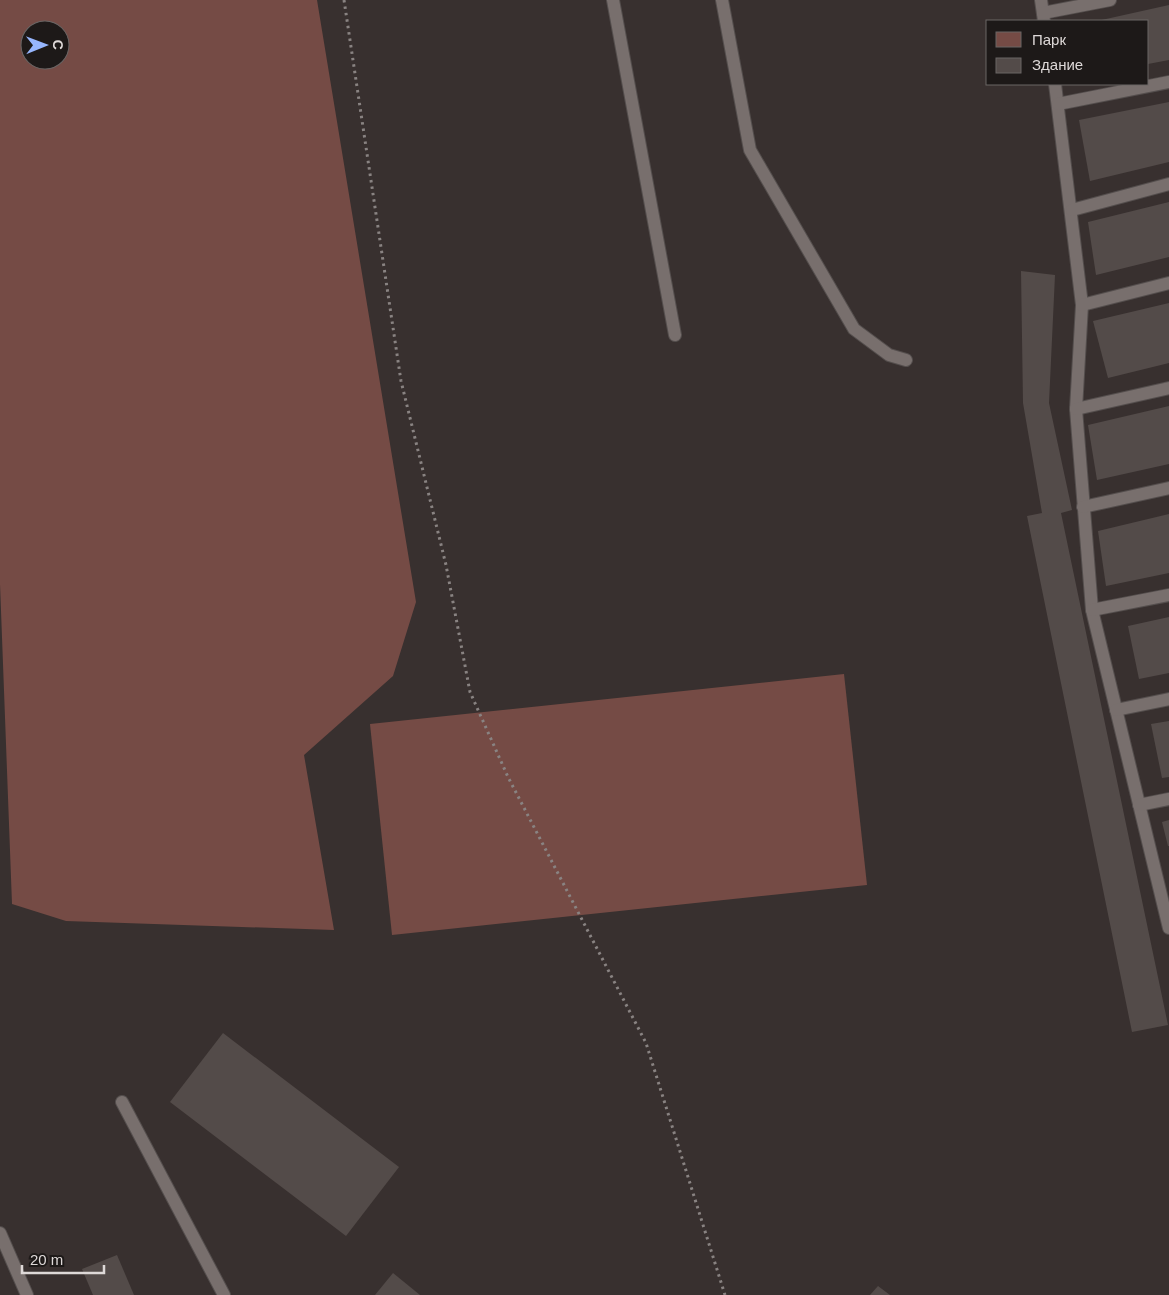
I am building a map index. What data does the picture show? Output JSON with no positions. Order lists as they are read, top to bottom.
{
  "legend": ["Парк", "Здание"],
  "scale_bar": "20 m",
  "north": "right"
}
